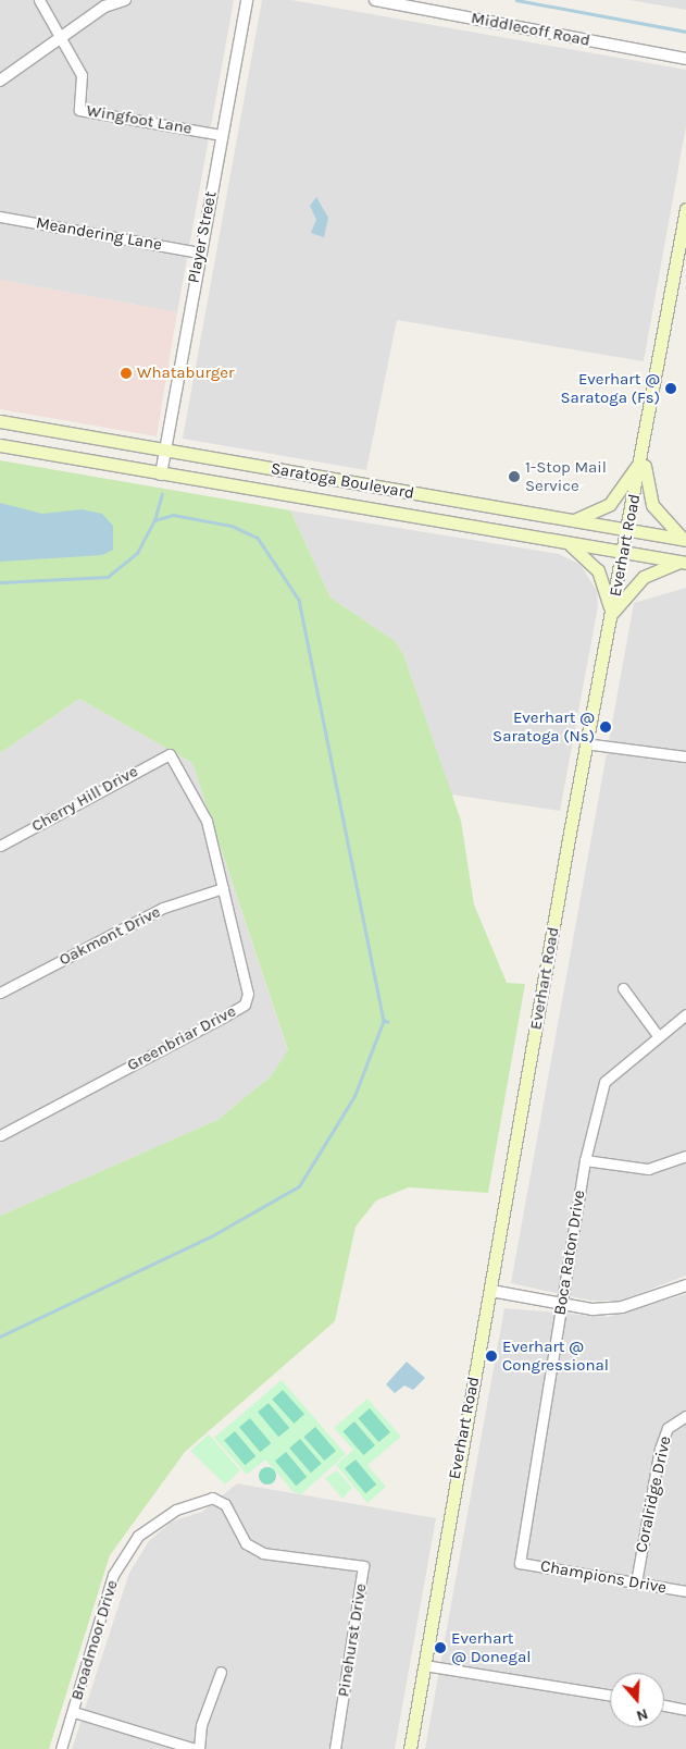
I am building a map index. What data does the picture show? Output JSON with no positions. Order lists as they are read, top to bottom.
{
  "streets": {
    "main road": ["Saratoga Boulevard", "Everhart Road"],
    "street": [
      "Middlecoff Road",
      "Wingfoot Lane",
      "Meandering Lane",
      "Player Street",
      "Cherry Hill Drive",
      "Oakmont Drive",
      "Greenbriar Drive",
      "Boca Raton Drive",
      "Coralridge Drive",
      "Champions Drive",
      "Broadmoor Drive",
      "Pinehurst Drive"
    ]
  },
  "crossings": [
    ["Wingfoot Lane", "Player Street"],
    ["Meandering Lane", "Player Street"],
    ["Player Street", "Saratoga Boulevard"],
    ["Saratoga Boulevard", "Everhart Road"],
    ["Cherry Hill Drive", "Greenbriar Drive"],
    ["Oakmont Drive", "Greenbriar Drive"],
    ["Boca Raton Drive", "Champions Drive"],
    ["Coralridge Drive", "Champions Drive"],
    ["Broadmoor Drive", "Pinehurst Drive"]
  ],
  "places": [
    "Whataburger",
    "Everhart @ Saratoga (Fs)",
    "1-Stop Mail Service",
    "Everhart @ Saratoga (Ns)",
    "Everhart @ Congressional",
    "Everhart @ Donegal"
  ],
  "north": "bottom"
}
